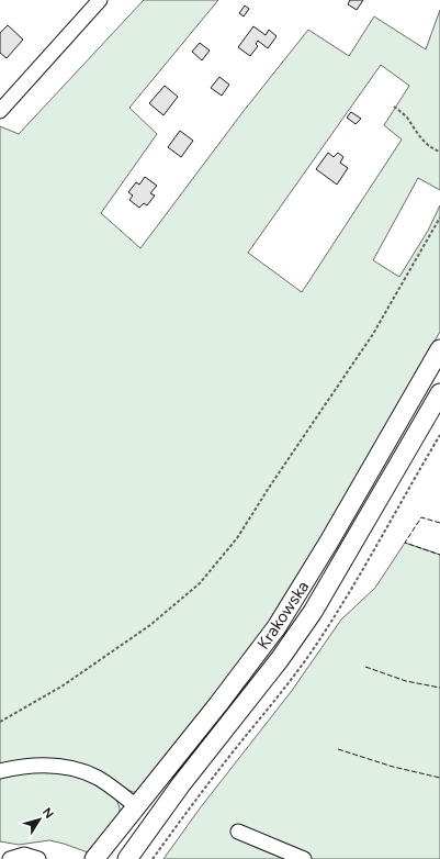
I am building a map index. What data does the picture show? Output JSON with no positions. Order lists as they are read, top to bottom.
{
  "streets": {
    "main road": ["Krakowska"]
  },
  "north": "top right"
}
